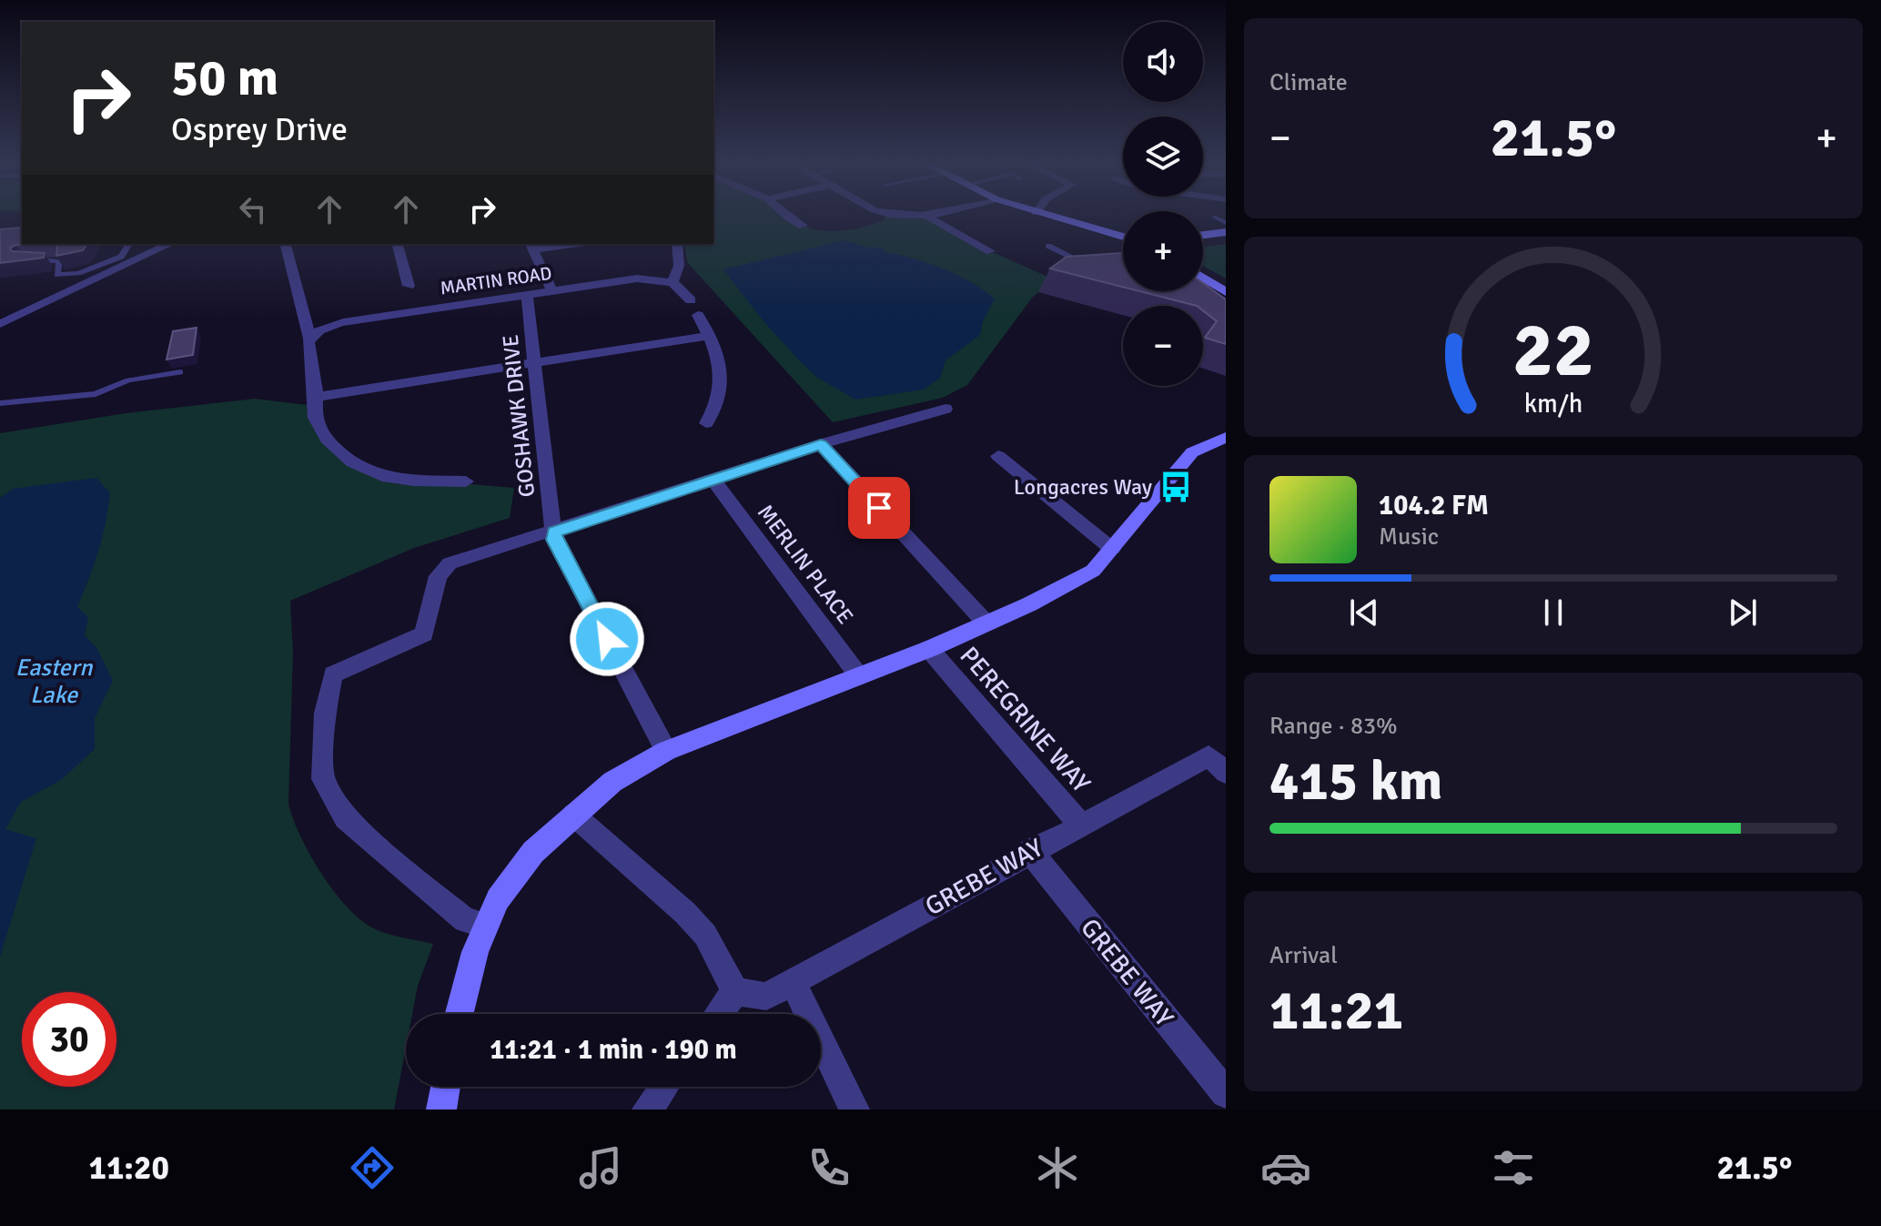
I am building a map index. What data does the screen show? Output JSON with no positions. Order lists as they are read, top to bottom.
{
  "streets": {
    "street": [
      "MARTIN ROAD",
      "GOSHAWK DRIVE",
      "MERLIN PLACE",
      "PEREGRINE WAY",
      "GREBE WAY"
    ]
  },
  "crossings": [
    ["MARTIN ROAD", "GOSHAWK DRIVE"],
    ["PEREGRINE WAY", "GREBE WAY"]
  ],
  "water": ["Eastern Lake"],
  "places": {
    "bus stop": ["Longacres Way"]
  },
  "page": {
    "tile": [
      "Climate",
      ["Range · 83%", "415 km"],
      ["Arrival", "11:21"]
    ],
    "map_buttons": ["+", "−"],
    "turn": ["50 m", "Osprey Drive"],
    "heat": ["−", "21.5°", "+"],
    "song": ["104.2 FM", "Music"],
    "limit": "30",
    "trip": "11:21 · 1 min · 190 m",
    "tabs": ["11:20", "21.5°"],
    "gauge": ["22", "km/h"]
  }
}
